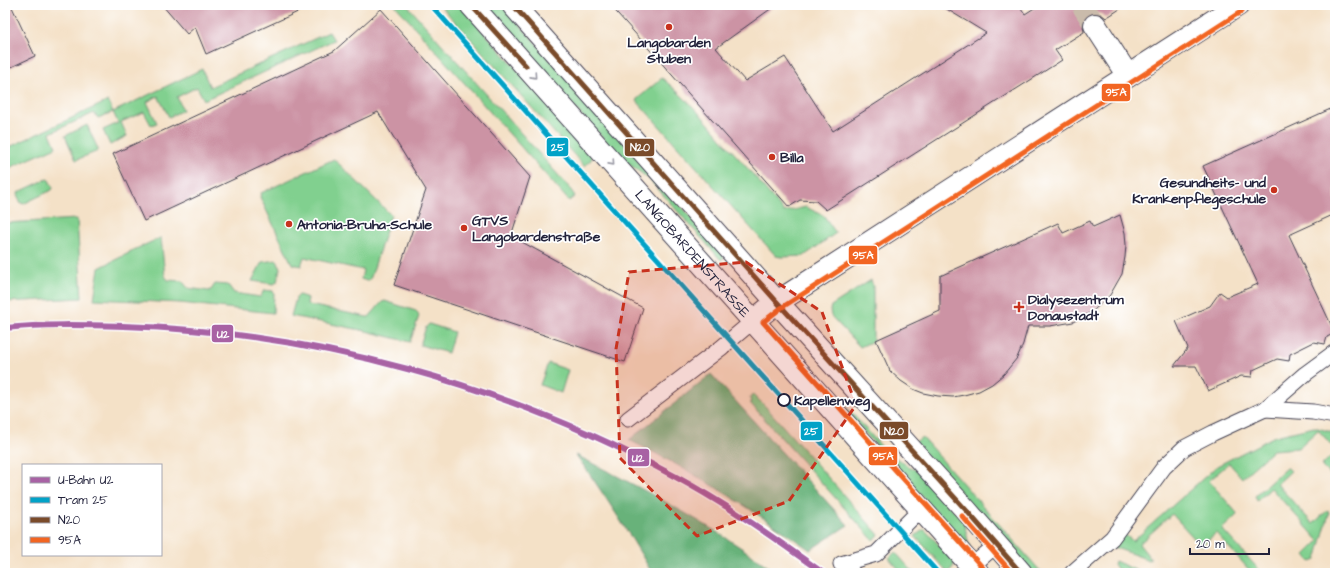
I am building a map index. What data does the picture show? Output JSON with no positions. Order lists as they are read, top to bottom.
{
  "streets": {
    "street": ["LANGOBARDENSTRASSE"]
  },
  "places": {
    "other": [
      "Langobarden Stuben",
      "Billa",
      "Gesundheits- und Krankenpflegeschule",
      "Antonia-Bruha-Schule",
      "GTVS Langobardenstraße",
      "Kapellenweg"
    ],
    "health": ["Dialysezentrum Donaustadt"]
  },
  "lines": [
    "tram line 25",
    "transit line N20",
    "transit line 95A",
    "metro line U2"
  ],
  "legend": [
    "U-Bahn U2",
    "Tram 25",
    "N20",
    "95A"
  ],
  "scale_bar": "20 m"
}
